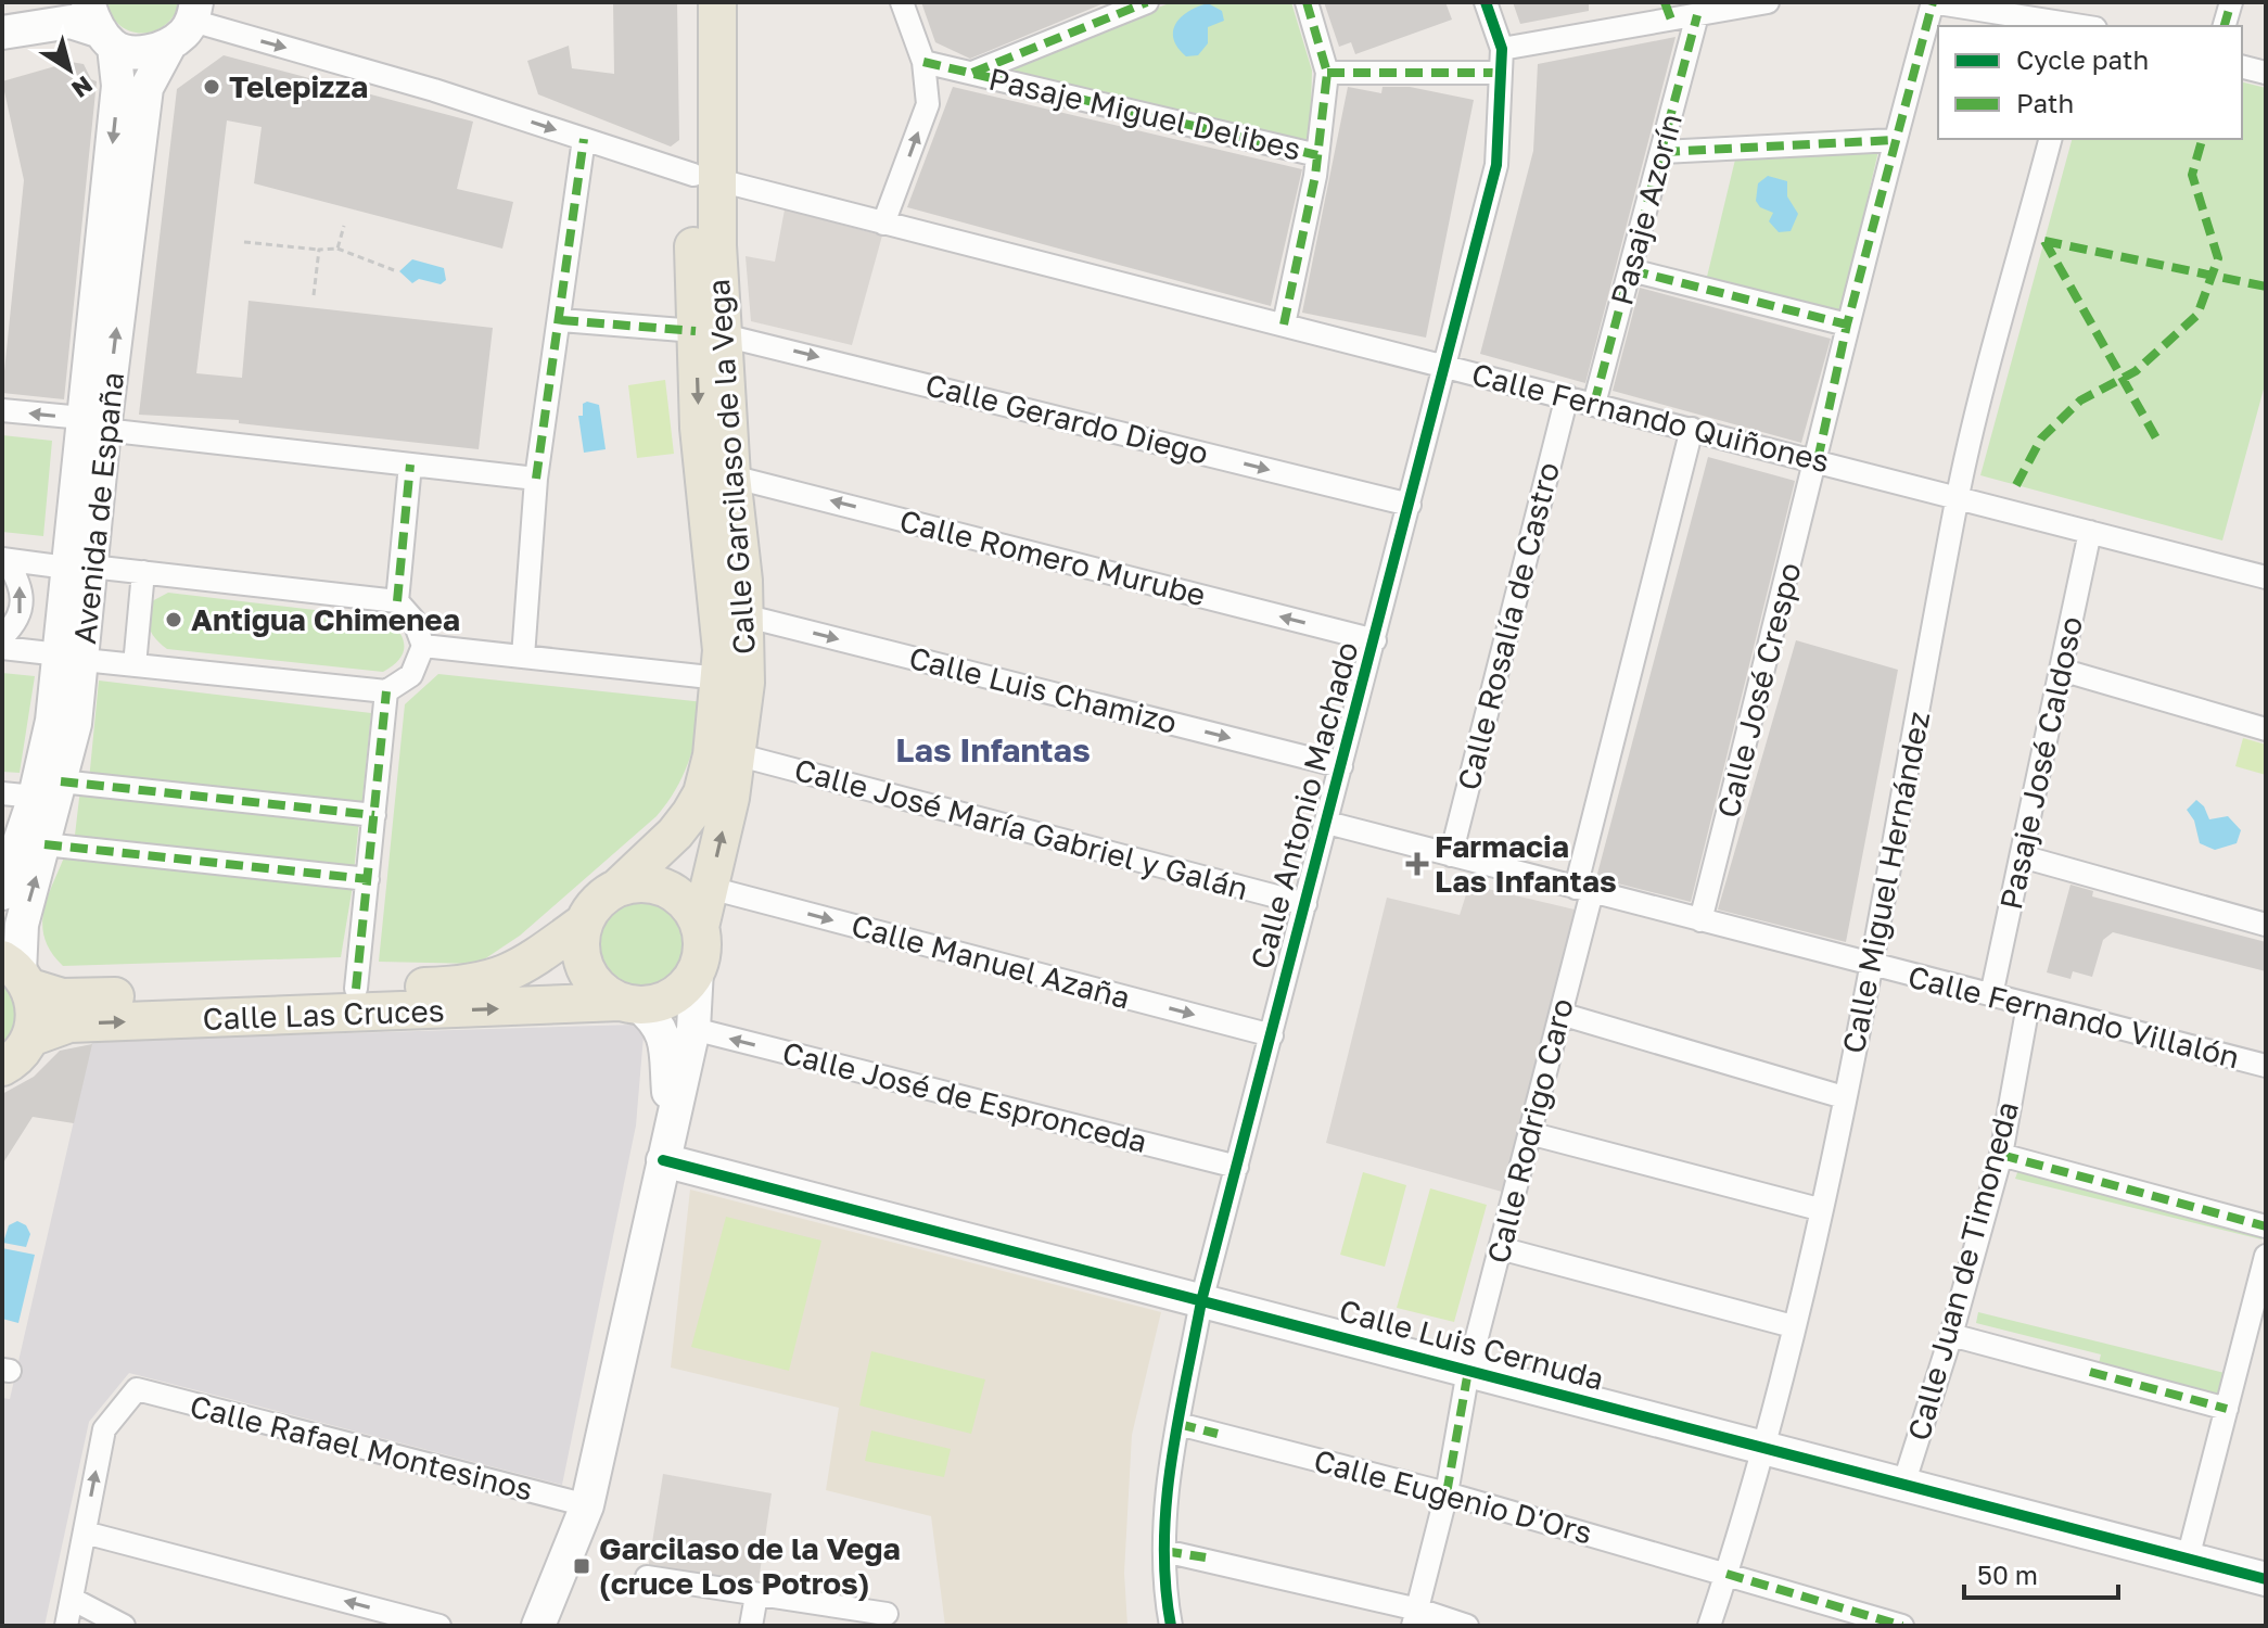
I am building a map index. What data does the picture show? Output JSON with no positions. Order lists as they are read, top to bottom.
{
  "streets": {
    "main road": ["Calle Garcilaso de la Vega", "Calle Las Cruces"],
    "street": [
      "Pasaje Miguel Delibes",
      "Pasaje Azorín",
      "Calle Fernando Quiñones",
      "Calle Gerardo Diego",
      "Avenida de España",
      "Calle Romero Murube",
      "Calle Rosalía de Castro",
      "Calle Luis Chamizo",
      "Calle José Crespo",
      "Pasaje José Caldoso",
      "Calle Antonio Machado",
      "Calle José María Gabriel y Galán",
      "Calle Miguel Hernández",
      "Calle Manuel Azaña",
      "Calle Fernando Villalón",
      "Calle José de Espronceda",
      "Calle Rodrigo Caro",
      "Calle Juan de Timoneda",
      "Calle Luis Cernuda",
      "Calle Rafael Montesinos",
      "Calle Eugenio D'Ors"
    ]
  },
  "crossings": [
    ["Pasaje Azorín", "Calle Fernando Quiñones"],
    ["Calle Fernando Quiñones", "Calle Garcilaso de la Vega"],
    ["Calle Fernando Quiñones", "Avenida de España"],
    ["Calle Fernando Quiñones", "Calle Rosalía de Castro"],
    ["Calle Fernando Quiñones", "Calle José Crespo"],
    ["Calle Fernando Quiñones", "Pasaje José Caldoso"],
    ["Calle Fernando Quiñones", "Calle Antonio Machado"],
    ["Calle Fernando Quiñones", "Calle Miguel Hernández"],
    ["Calle Fernando Quiñones", "Calle Rodrigo Caro"],
    ["Calle Gerardo Diego", "Calle Garcilaso de la Vega"],
    ["Calle Gerardo Diego", "Calle Antonio Machado"],
    ["Calle Garcilaso de la Vega", "Calle Romero Murube"],
    ["Calle Garcilaso de la Vega", "Calle Luis Chamizo"],
    ["Calle Garcilaso de la Vega", "Calle José María Gabriel y Galán"],
    ["Calle Garcilaso de la Vega", "Calle Manuel Azaña"],
    ["Calle Garcilaso de la Vega", "Calle Las Cruces"],
    ["Avenida de España", "Calle Las Cruces"],
    ["Calle Romero Murube", "Calle Antonio Machado"],
    ["Calle Rosalía de Castro", "Calle Fernando Villalón"],
    ["Calle Luis Chamizo", "Calle Antonio Machado"],
    ["Calle José Crespo", "Calle Fernando Villalón"],
    ["Pasaje José Caldoso", "Calle Fernando Villalón"],
    ["Calle Antonio Machado", "Calle José María Gabriel y Galán"],
    ["Calle Antonio Machado", "Calle Manuel Azaña"],
    ["Calle Antonio Machado", "Calle Fernando Villalón"],
    ["Calle Antonio Machado", "Calle José de Espronceda"],
    ["Calle Antonio Machado", "Calle Luis Cernuda"],
    ["Calle Antonio Machado", "Calle Eugenio D'Ors"],
    ["Calle Miguel Hernández", "Calle Fernando Villalón"],
    ["Calle Miguel Hernández", "Calle Luis Cernuda"],
    ["Calle Miguel Hernández", "Calle Eugenio D'Ors"],
    ["Calle Fernando Villalón", "Calle Rodrigo Caro"],
    ["Calle Fernando Villalón", "Calle Juan de Timoneda"],
    ["Calle Rodrigo Caro", "Calle Luis Cernuda"],
    ["Calle Rodrigo Caro", "Calle Eugenio D'Ors"],
    ["Calle Juan de Timoneda", "Calle Luis Cernuda"]
  ],
  "one_way": [
    "Calle Gerardo Diego",
    "Calle Romero Murube",
    "Calle Luis Chamizo",
    "Calle Manuel Azaña",
    "Calle José de Espronceda"
  ],
  "districts": ["Las Infantas"],
  "places": {
    "other": ["Telepizza", "Antigua Chimenea"],
    "health": ["Farmacia Las Infantas"],
    "transit": ["Garcilaso de la Vega (cruce Los Potros)"]
  },
  "legend": ["Cycle path", "Path"],
  "scale_bar": "50 m",
  "north": "bottom right"
}
